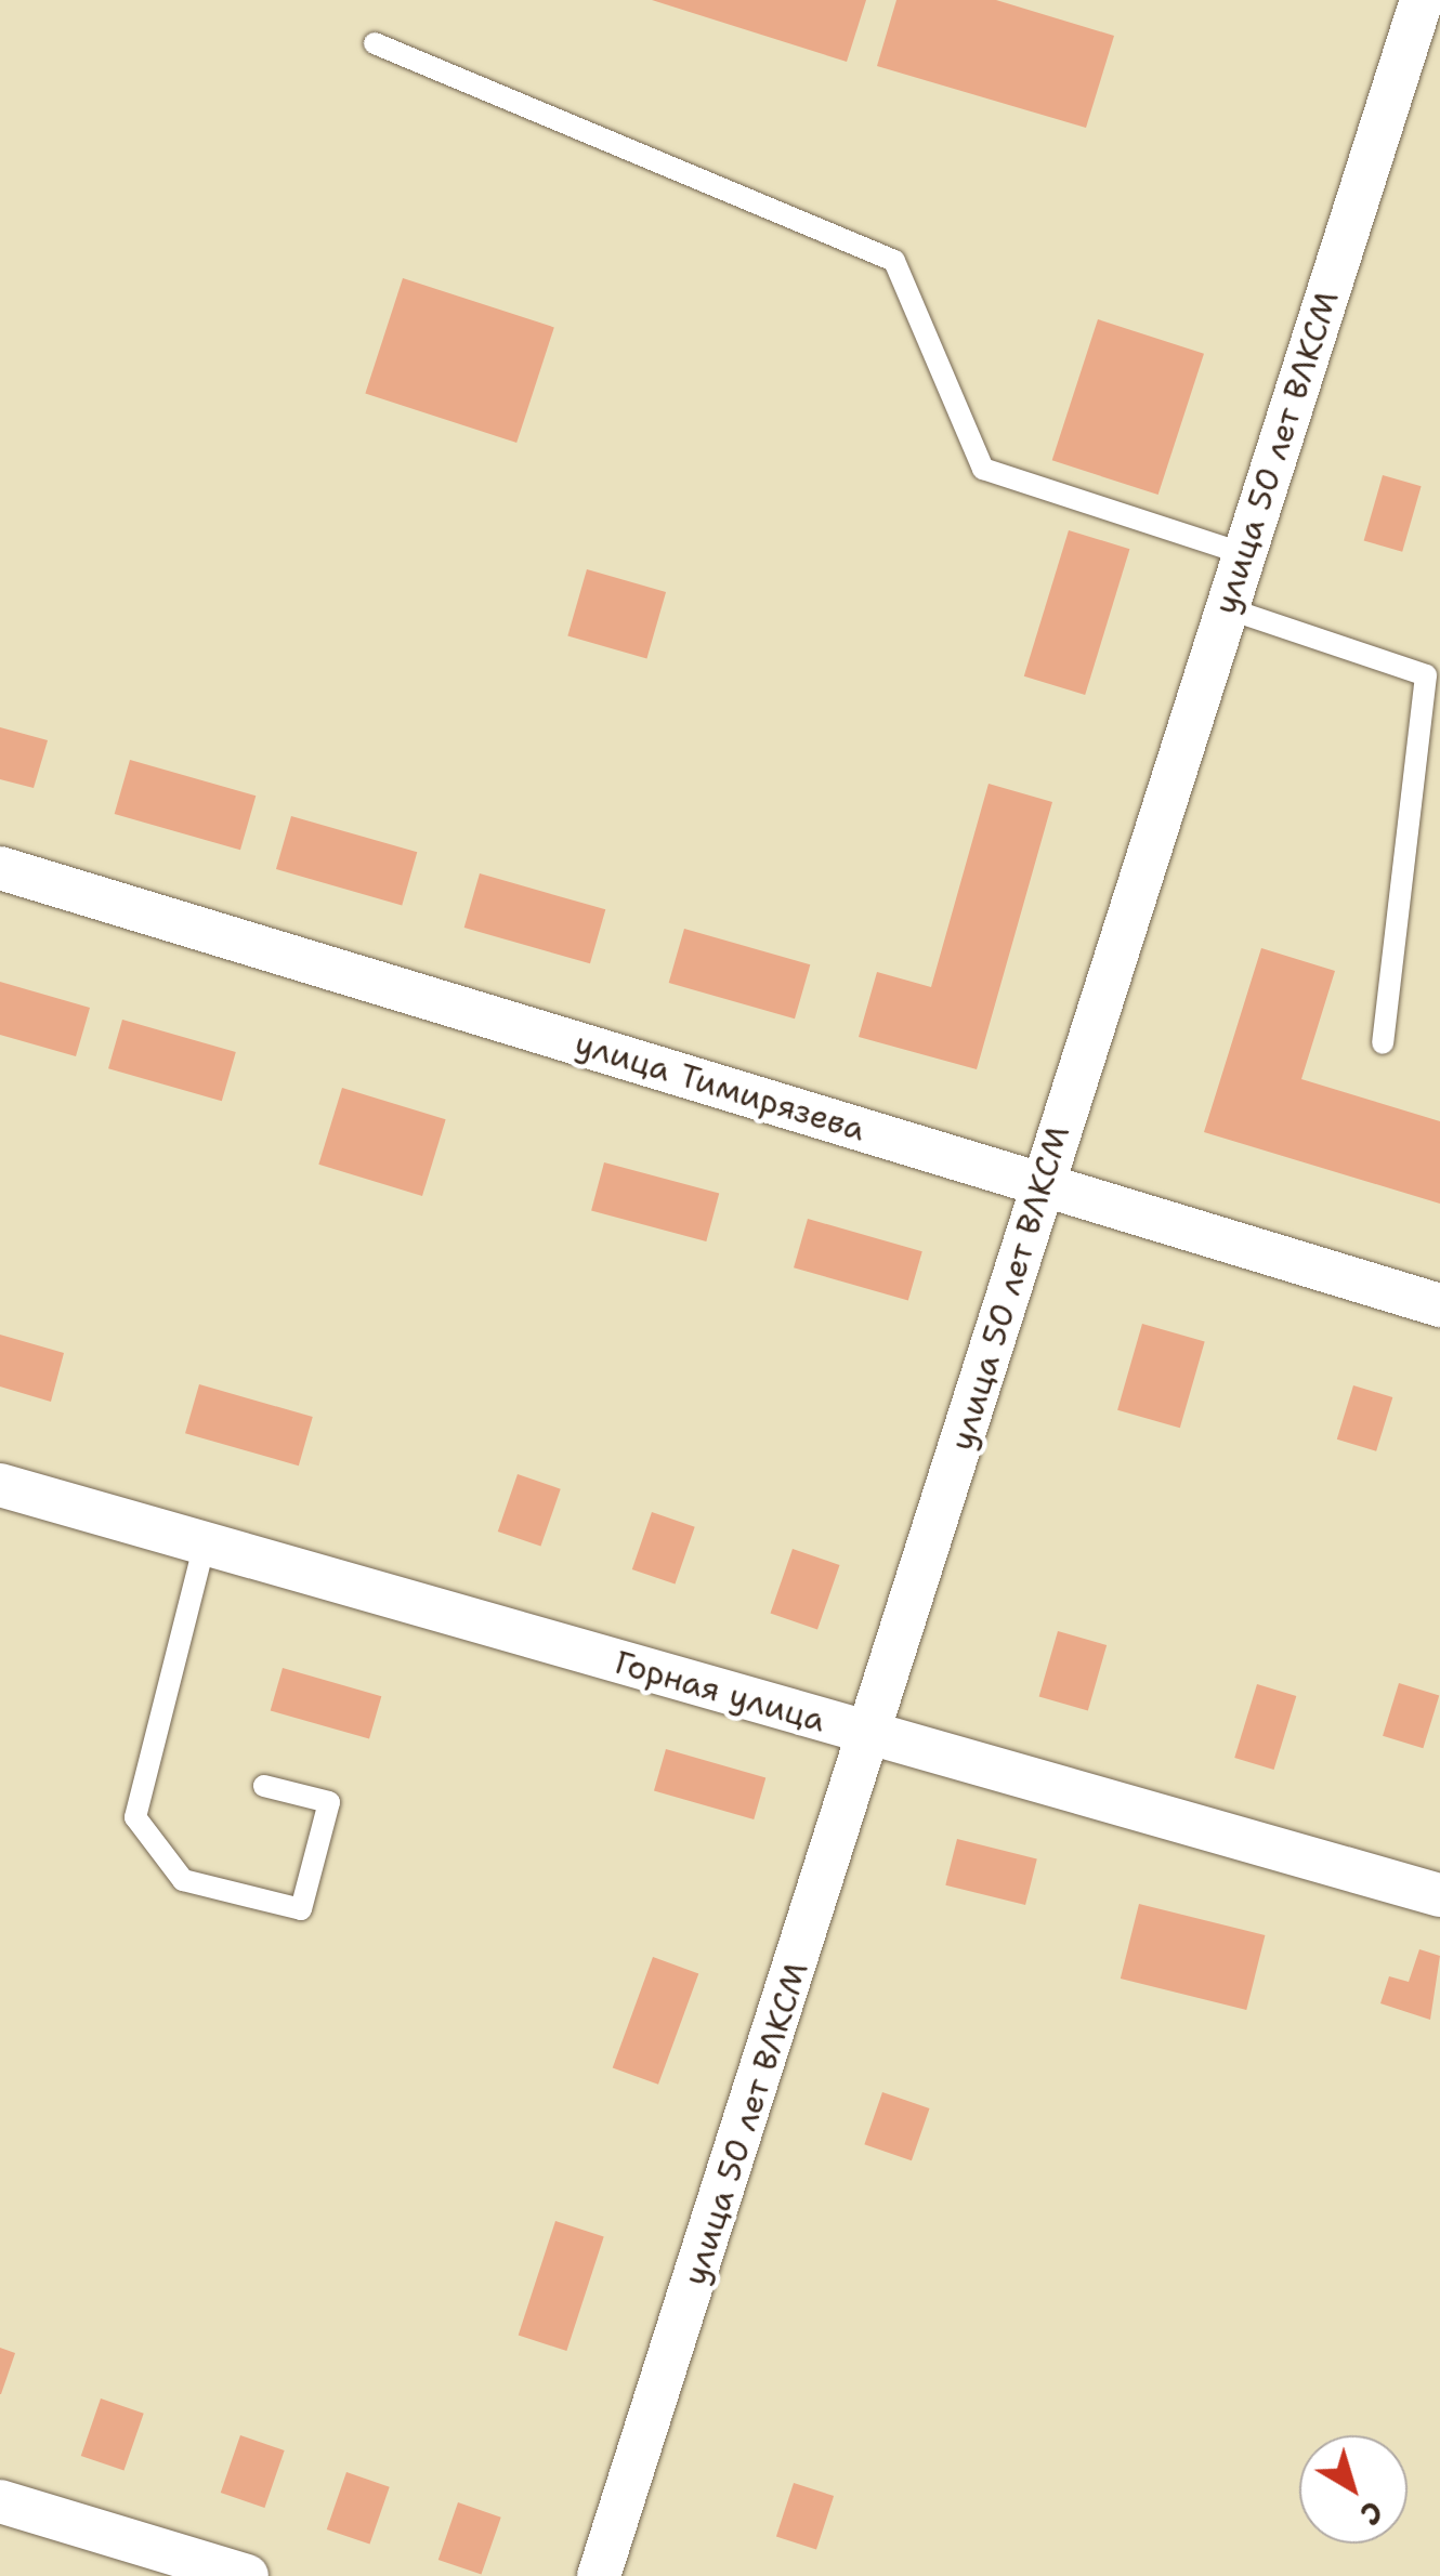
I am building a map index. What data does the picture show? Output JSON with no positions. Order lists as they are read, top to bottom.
{
  "streets": {
    "street": ["улица 50 лет ВЛКСМ", "улица Тимирязева", "Горная улица"]
  },
  "crossings": [
    ["улица 50 лет ВЛКСМ", "улица Тимирязева"],
    ["улица 50 лет ВЛКСМ", "Горная улица"]
  ],
  "north": "bottom right"
}
